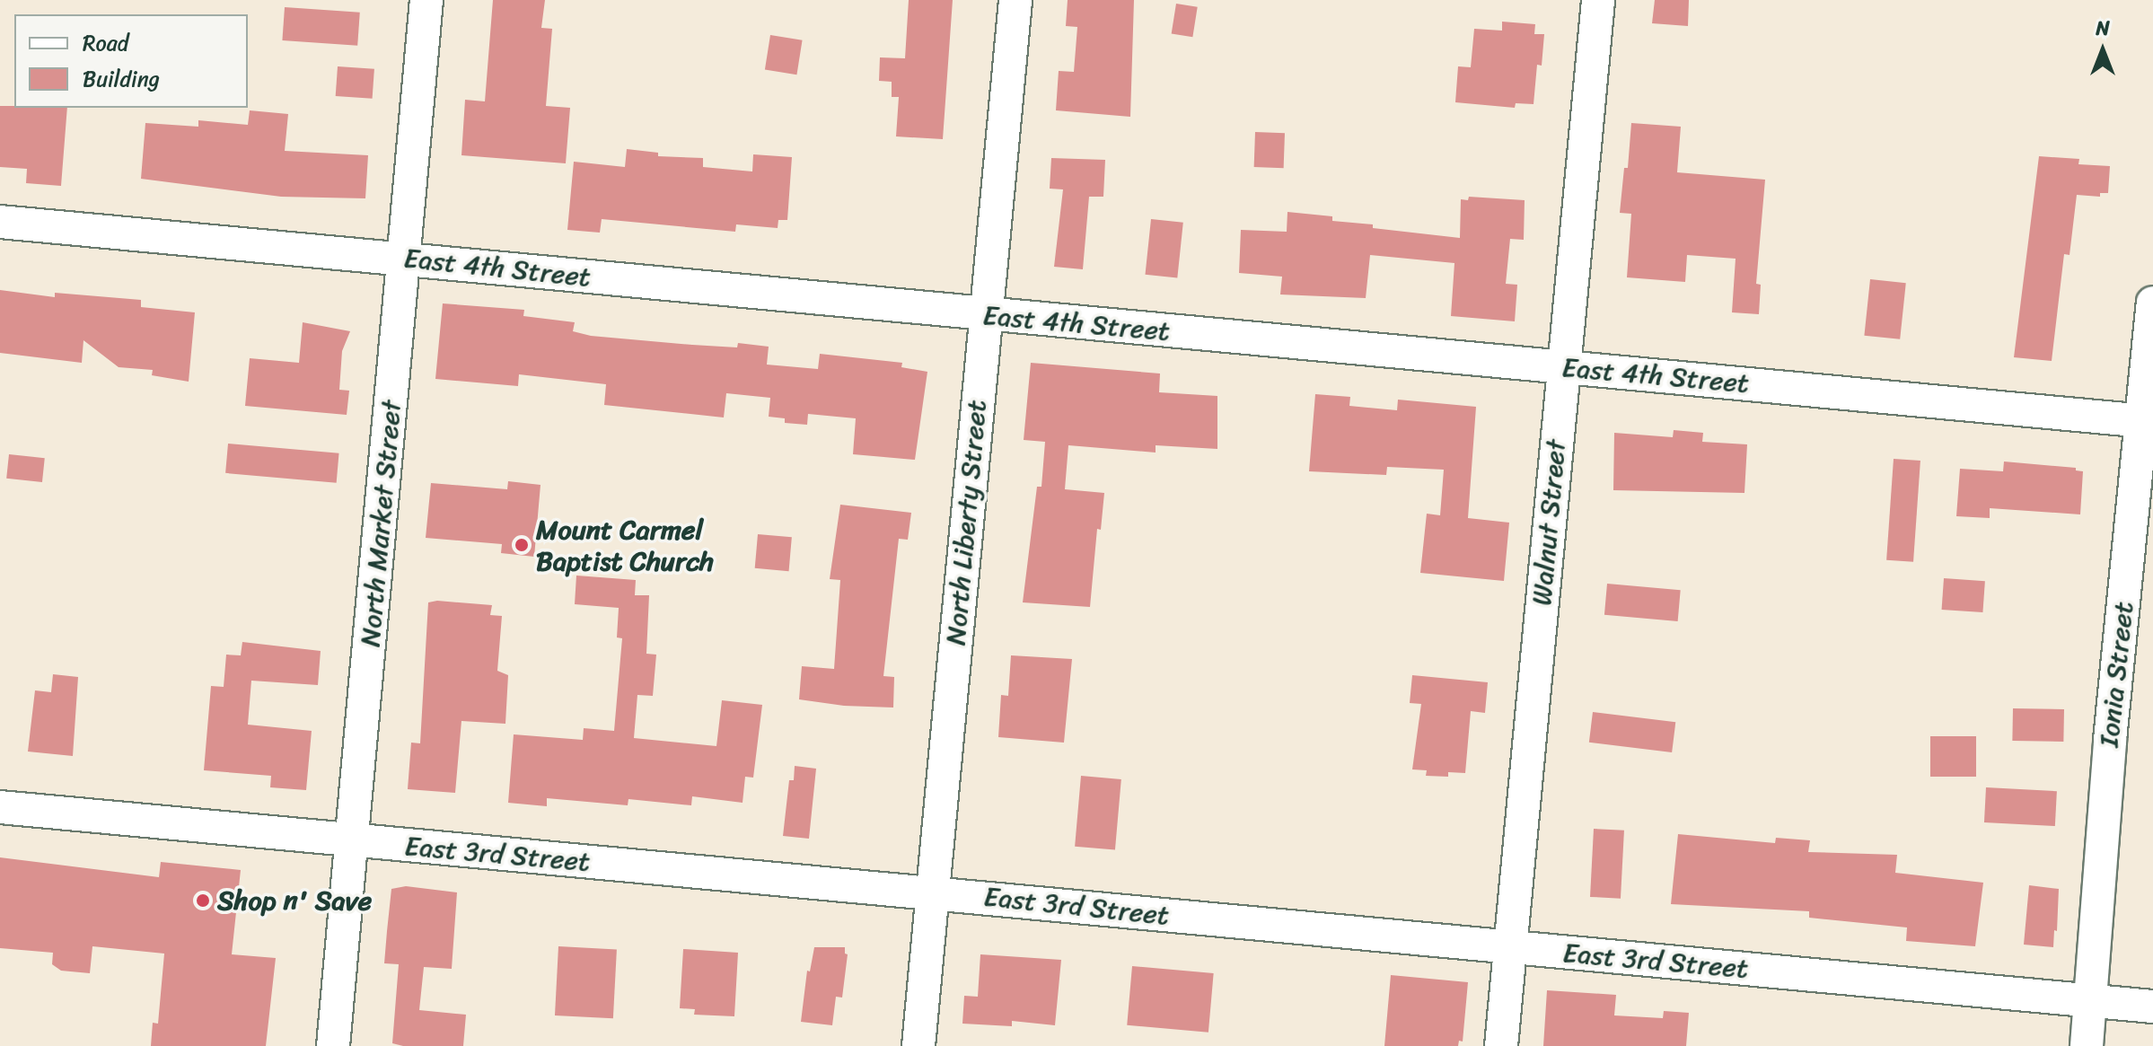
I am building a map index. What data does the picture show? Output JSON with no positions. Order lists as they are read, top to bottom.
{
  "streets": {
    "street": [
      "East 4th Street",
      "North Liberty Street",
      "Walnut Street",
      "North Market Street",
      "Ionia Street",
      "East 3rd Street"
    ]
  },
  "crossings": [
    ["East 4th Street", "North Liberty Street"],
    ["East 4th Street", "Walnut Street"],
    ["East 4th Street", "North Market Street"],
    ["East 4th Street", "Ionia Street"],
    ["North Liberty Street", "East 3rd Street"],
    ["Walnut Street", "East 3rd Street"],
    ["North Market Street", "East 3rd Street"],
    ["Ionia Street", "East 3rd Street"]
  ],
  "places": ["Mount Carmel Baptist Church", "Shop n' Save"],
  "legend": ["Road", "Building"],
  "north": "top"
}
